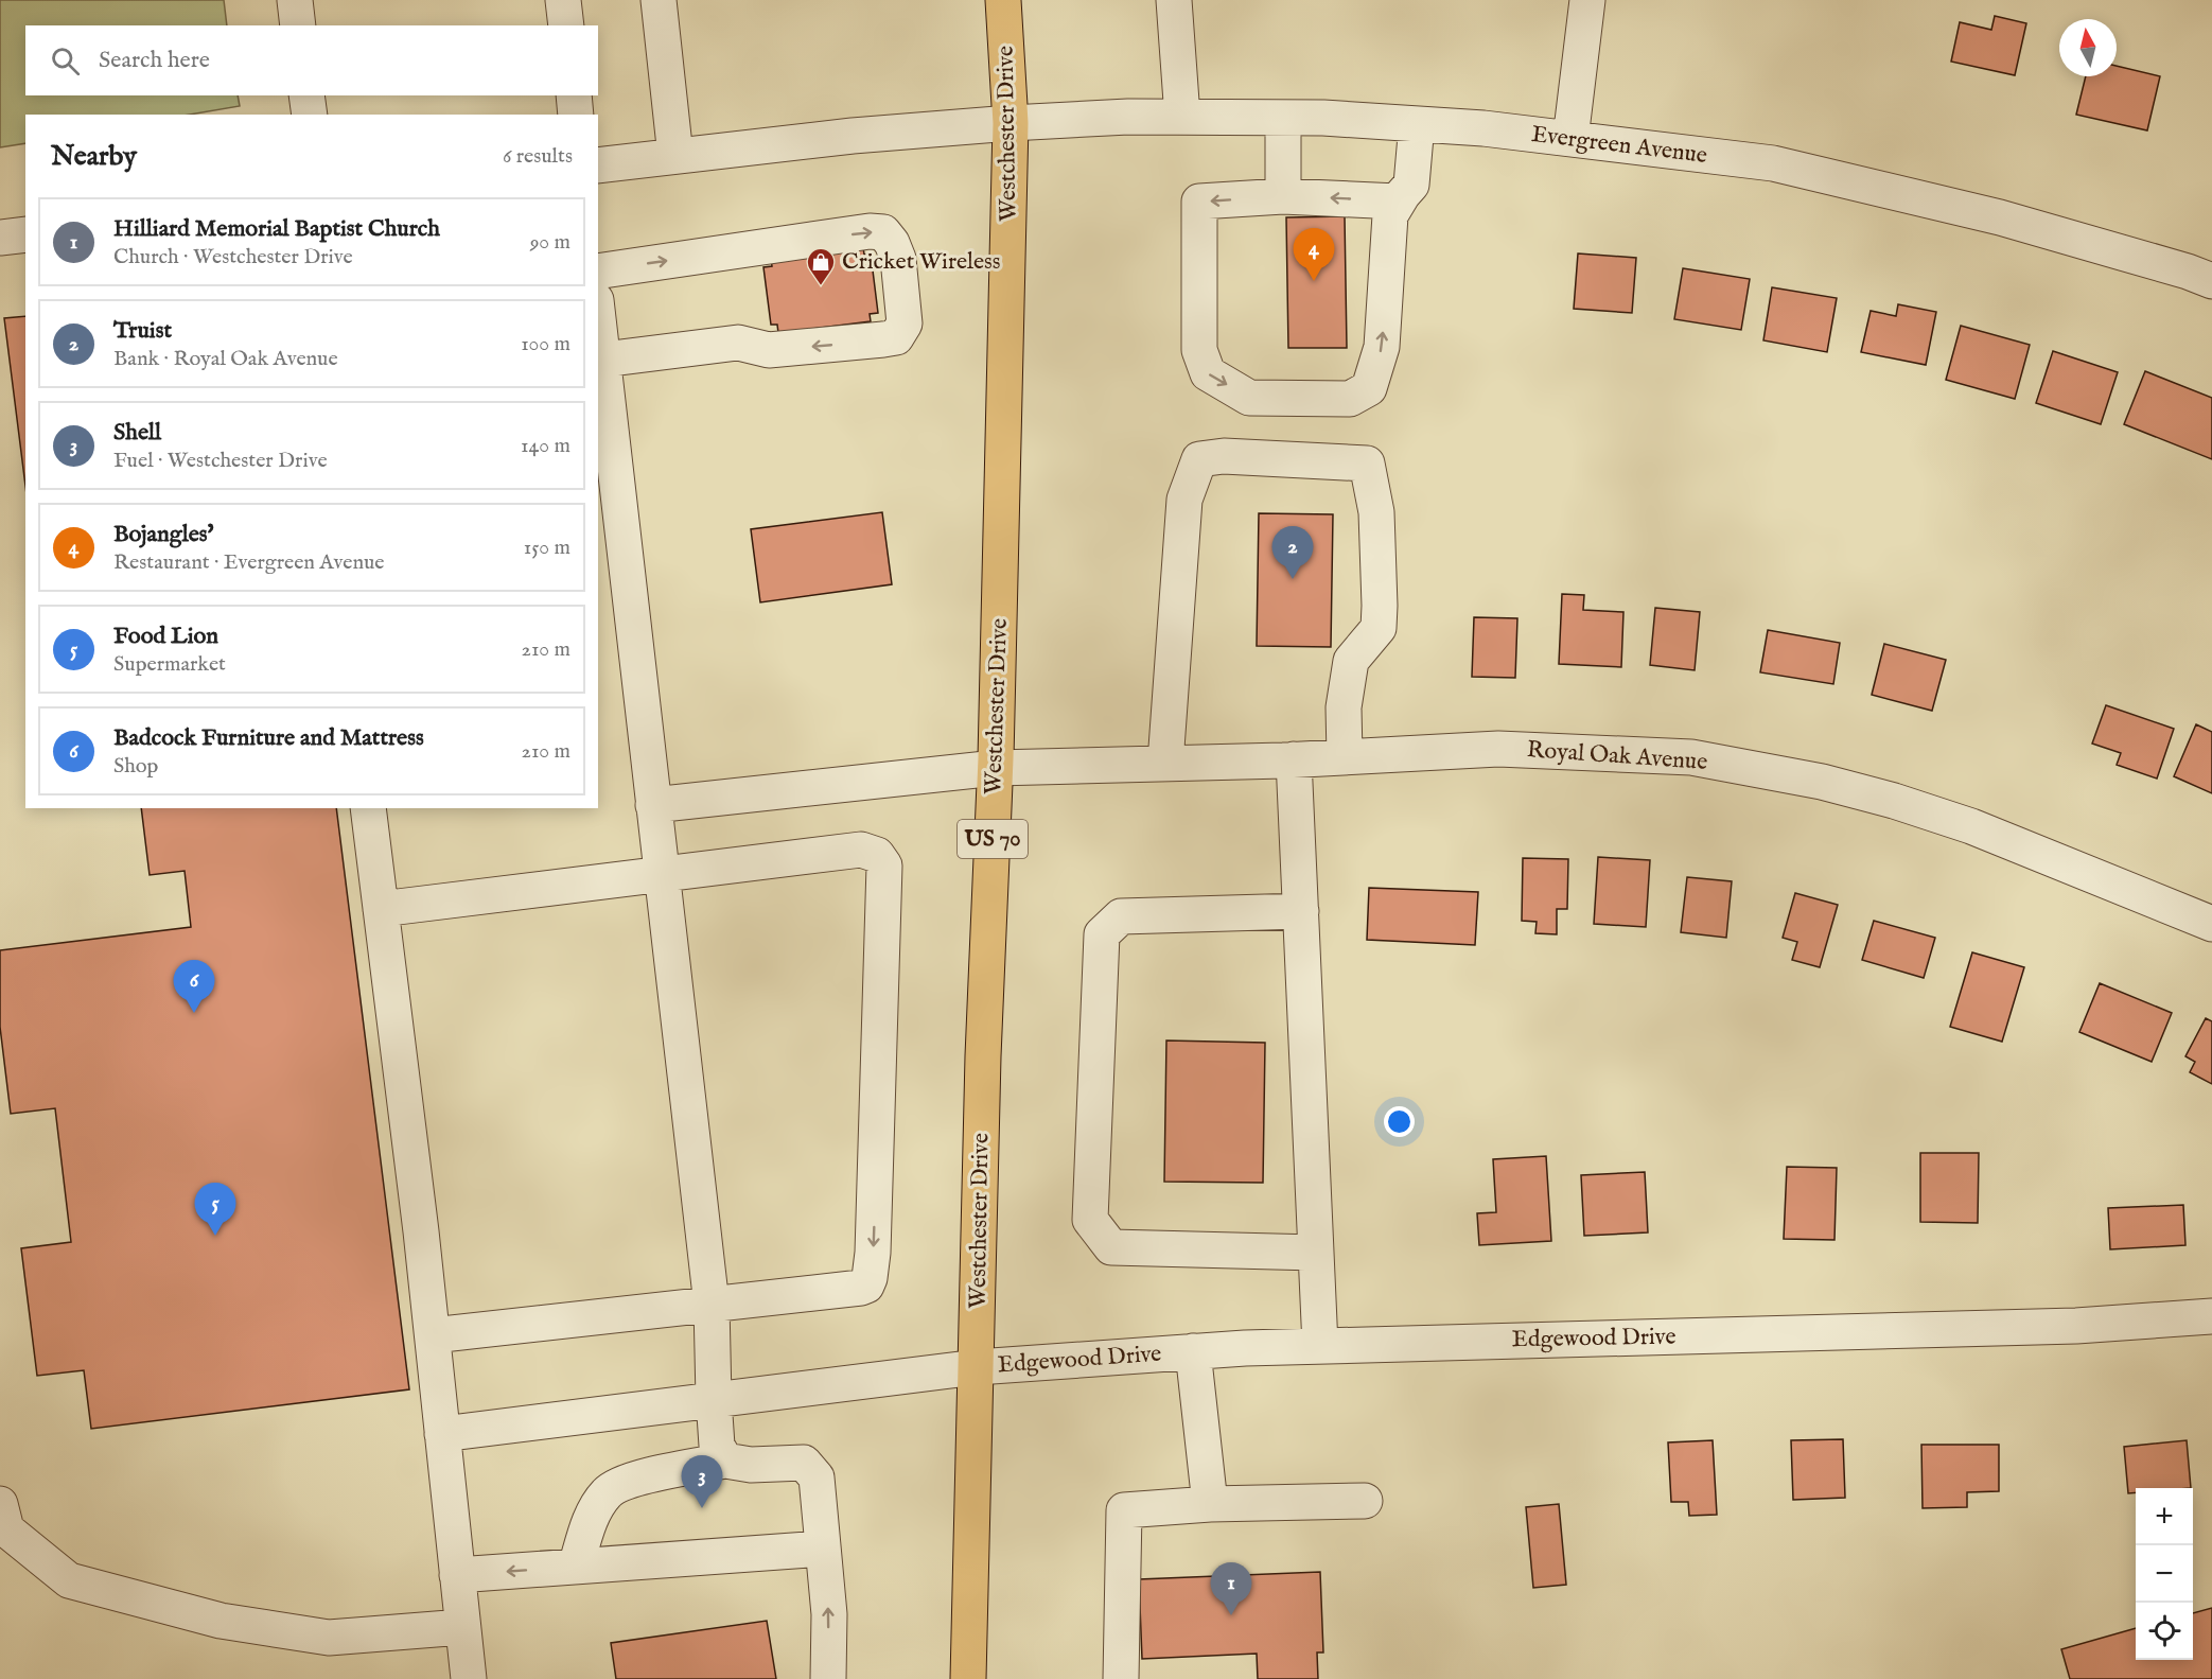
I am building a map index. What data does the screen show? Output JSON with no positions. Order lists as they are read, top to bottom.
{
  "streets": {
    "main road": ["Westchester Drive", "US 70"],
    "street": ["Evergreen Avenue", "Royal Oak Avenue", "Edgewood Drive"]
  },
  "crossings": [
    ["Westchester Drive", "Evergreen Avenue"],
    ["Westchester Drive", "Royal Oak Avenue"],
    ["Westchester Drive", "Edgewood Drive"]
  ],
  "places": {
    "shop": ["Cricket Wireless"]
  },
  "north": "top",
  "page": {
    "search": "Search here",
    "heading": ["Nearby", "6 results"],
    "list": [
      {
        "mark": "1",
        "name": "Hilliard Memorial Baptist Church",
        "note": "Church · Westchester Drive",
        "value": "90 m"
      },
      {
        "mark": "2",
        "name": "Truist",
        "note": "Bank · Royal Oak Avenue",
        "value": "100 m"
      },
      {
        "mark": "3",
        "name": "Shell",
        "note": "Fuel · Westchester Drive",
        "value": "140 m"
      },
      {
        "mark": "4",
        "name": "Bojangles'",
        "note": "Restaurant · Evergreen Avenue",
        "value": "150 m"
      },
      {
        "mark": "5",
        "name": "Food Lion",
        "note": "Supermarket",
        "value": "210 m"
      },
      {
        "mark": "6",
        "name": "Badcock Furniture and Mattress",
        "note": "Shop",
        "value": "210 m"
      }
    ],
    "pins": [
      "4",
      "2",
      "6",
      "5",
      "3",
      "1"
    ],
    "map_buttons": ["+", "−"]
  }
}
